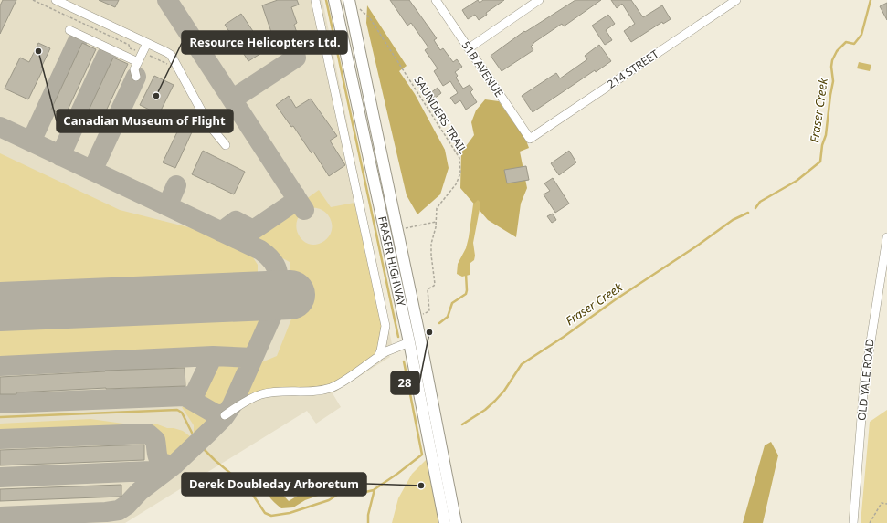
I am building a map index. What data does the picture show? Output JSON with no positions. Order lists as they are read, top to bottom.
{
  "streets": {
    "main road": ["FRASER HIGHWAY"],
    "street": ["51B AVENUE", "214 STREET", "OLD YALE ROAD"],
    "path": ["SAUNDERS TRAIL"]
  },
  "crossings": [
    ["51B AVENUE", "214 STREET"]
  ],
  "water": ["Fraser Creek"],
  "places": [
    "Canadian Museum of Flight",
    "Resource Helicopters Ltd.",
    "28",
    "Derek Doubleday Arboretum"
  ]
}
